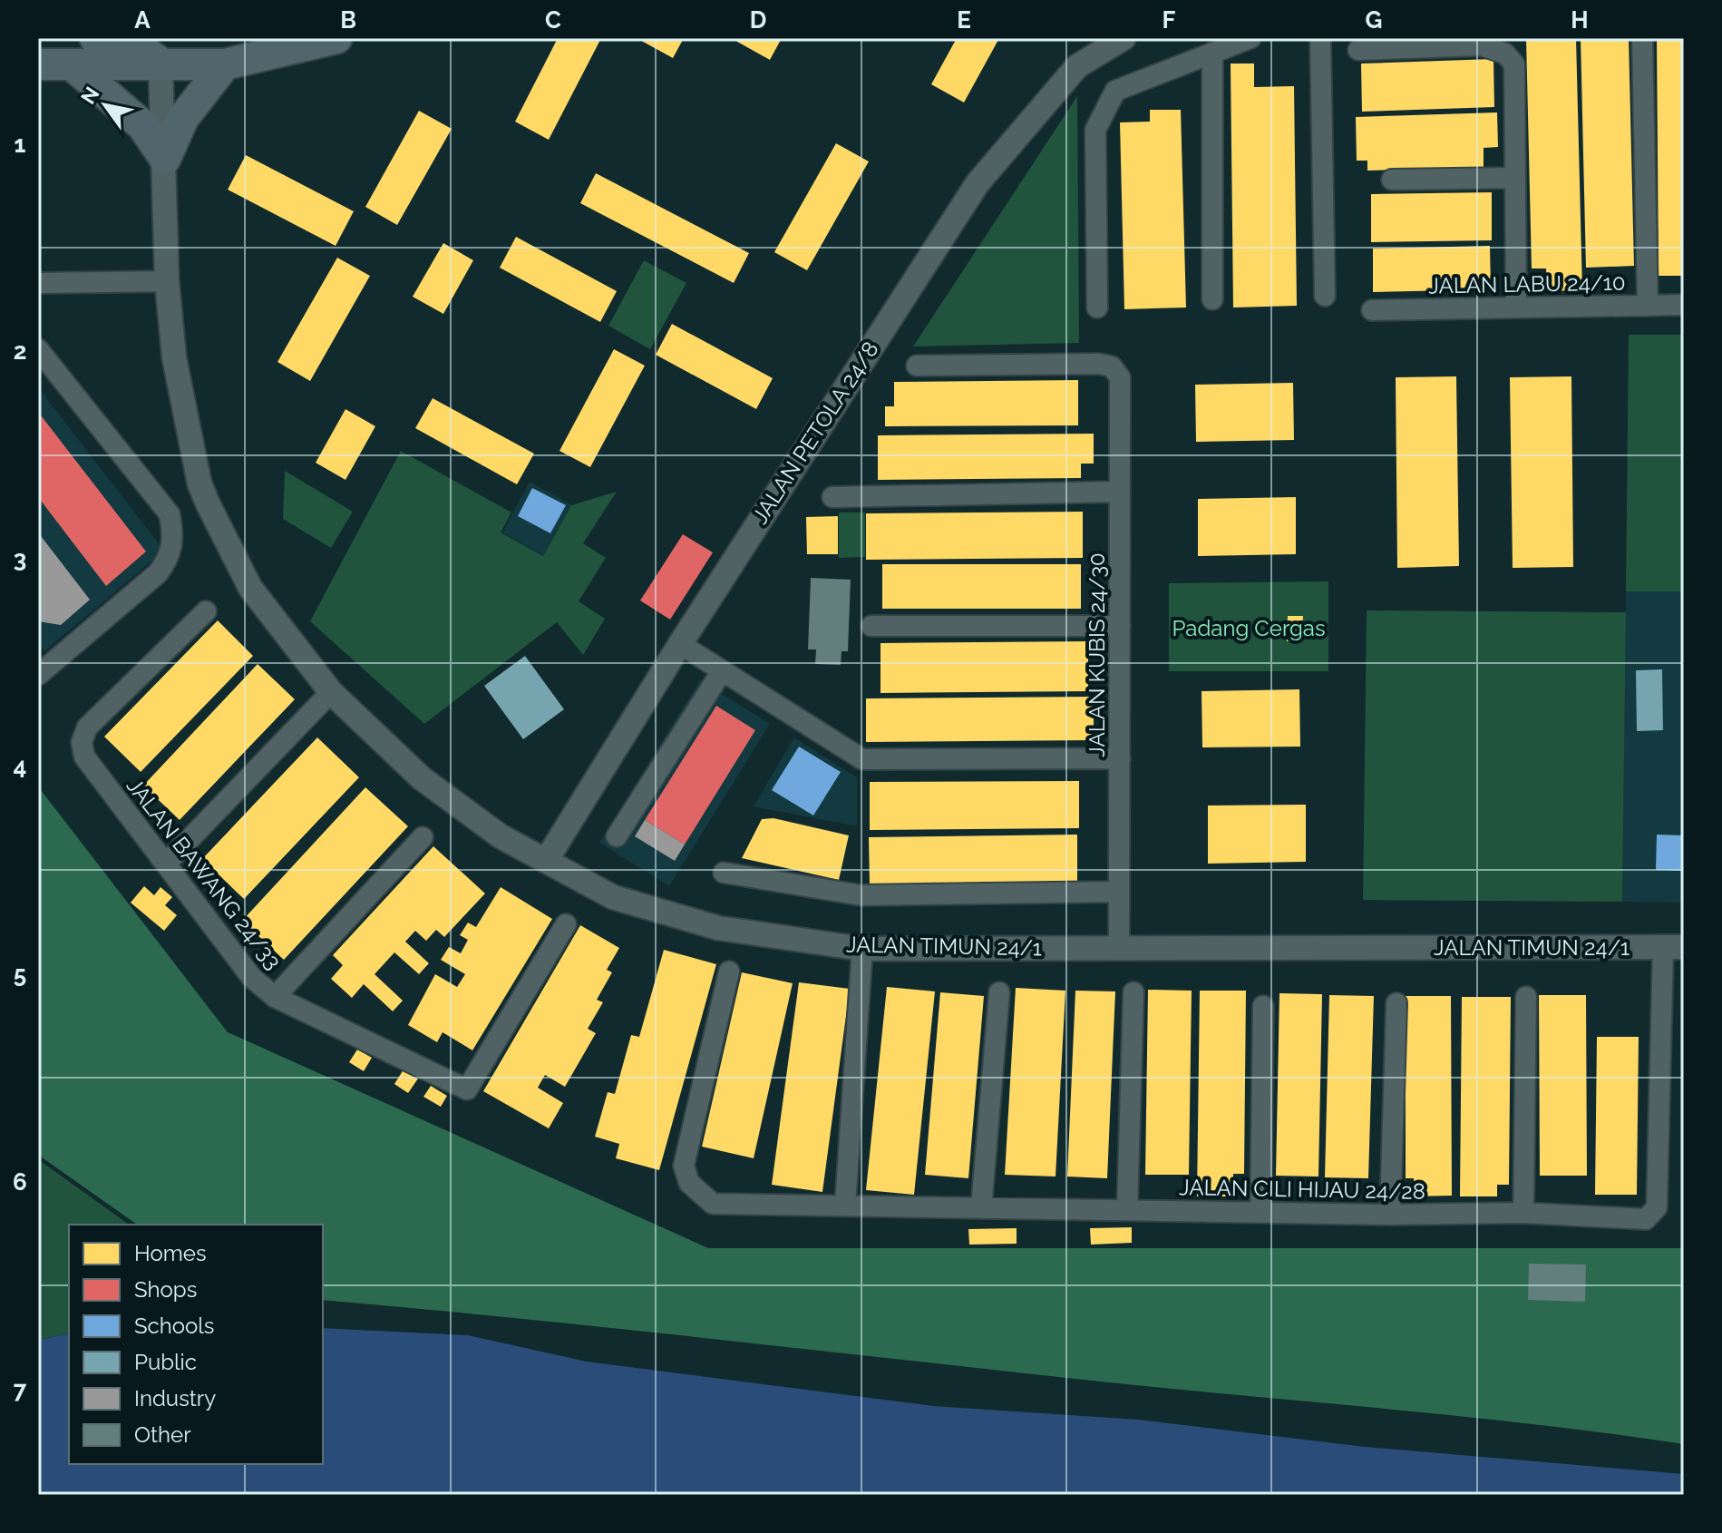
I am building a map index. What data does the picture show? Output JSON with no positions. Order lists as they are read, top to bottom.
{
  "streets": {
    "street": [
      "JALAN LABU 24/10",
      "JALAN PETOLA 24/8",
      "JALAN KUBIS 24/30",
      "JALAN BAWANG 24/33",
      "JALAN TIMUN 24/1",
      "JALAN CILI HIJAU 24/28"
    ]
  },
  "crossings": [
    ["JALAN PETOLA 24/8", "JALAN TIMUN 24/1"],
    ["JALAN KUBIS 24/30", "JALAN TIMUN 24/1"],
    ["JALAN TIMUN 24/1", "JALAN CILI HIJAU 24/28"]
  ],
  "parks": ["Padang Cergas"],
  "legend": [
    "Homes",
    "Shops",
    "Schools",
    "Public",
    "Industry",
    "Other"
  ],
  "north": "top left",
  "grid": {
    "columns": [
      "A",
      "B",
      "C",
      "D",
      "E",
      "F",
      "G",
      "H"
    ],
    "rows": [
      "1",
      "2",
      "3",
      "4",
      "5",
      "6",
      "7"
    ]
  }
}
